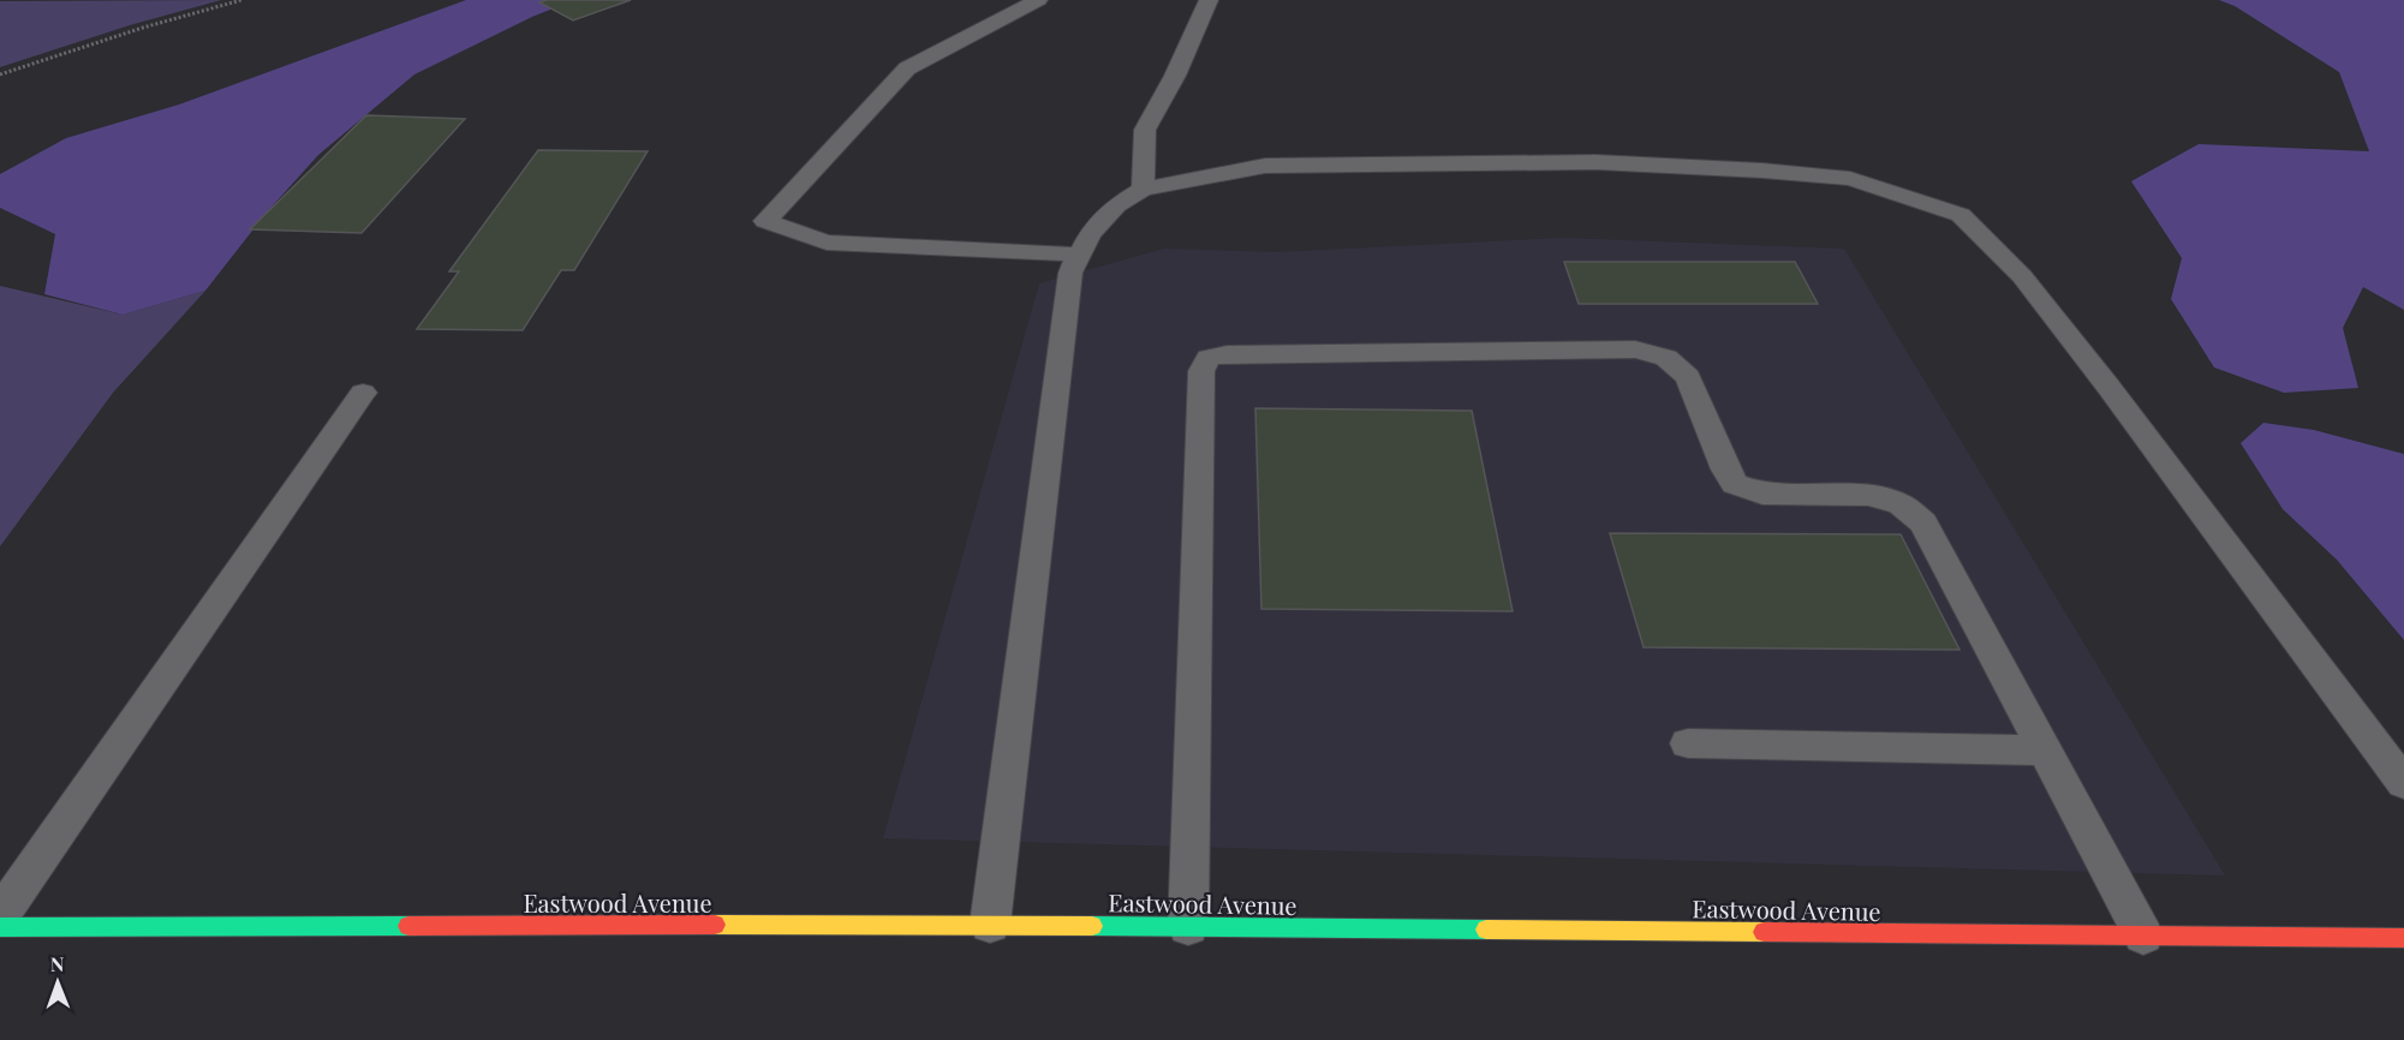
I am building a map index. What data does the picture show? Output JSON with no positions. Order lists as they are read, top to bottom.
{
  "streets": {
    "street": ["Eastwood Avenue"]
  },
  "north": "top"
}
